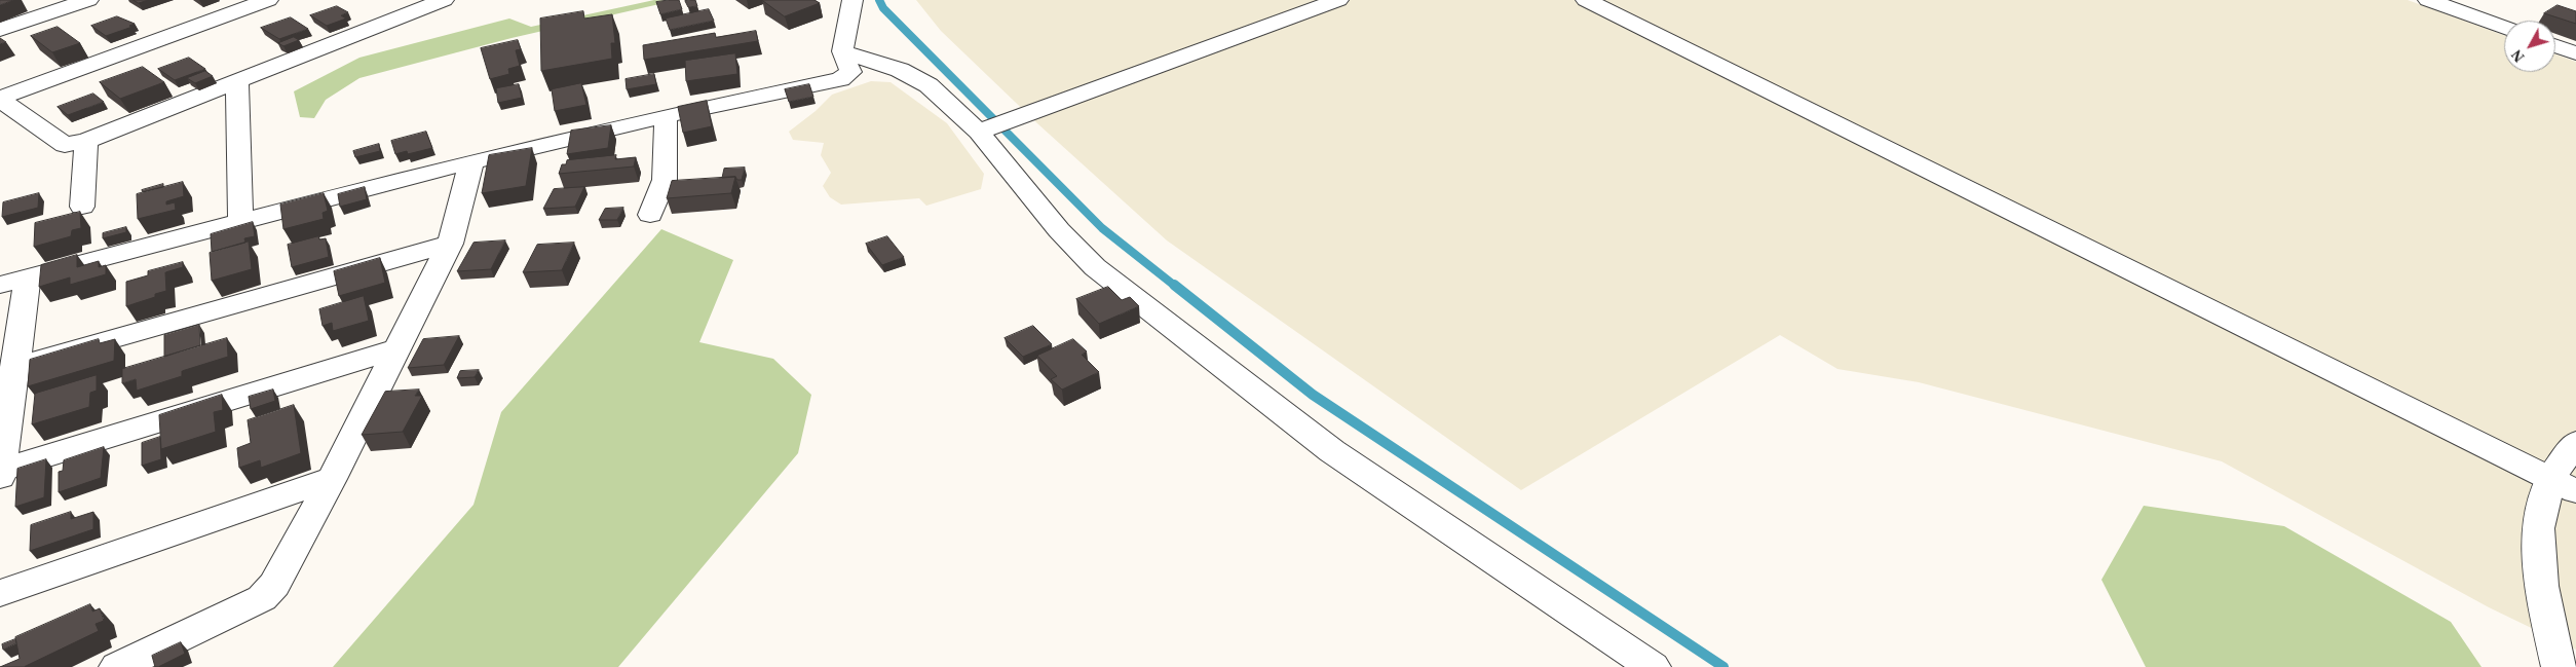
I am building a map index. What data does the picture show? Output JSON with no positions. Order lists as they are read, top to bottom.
{
  "north": "bottom left"
}
